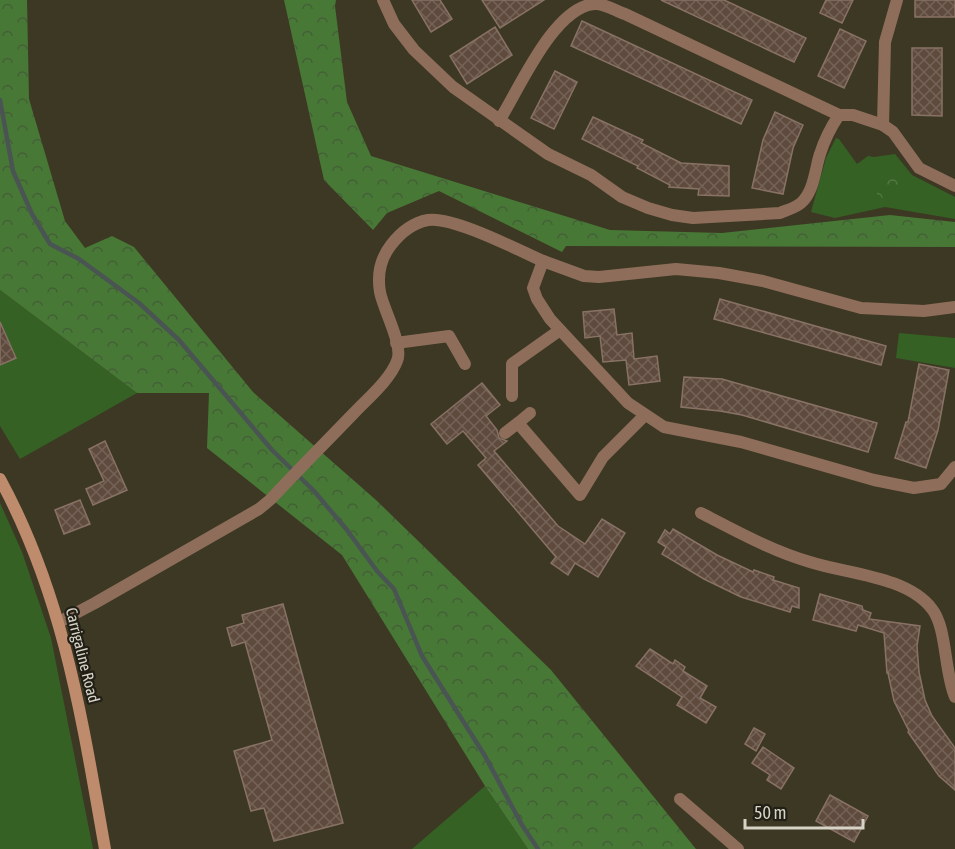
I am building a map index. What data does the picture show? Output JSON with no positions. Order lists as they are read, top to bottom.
{
  "streets": {
    "main road": ["Carrigaline Road"]
  },
  "scale_bar": "50 m"
}
